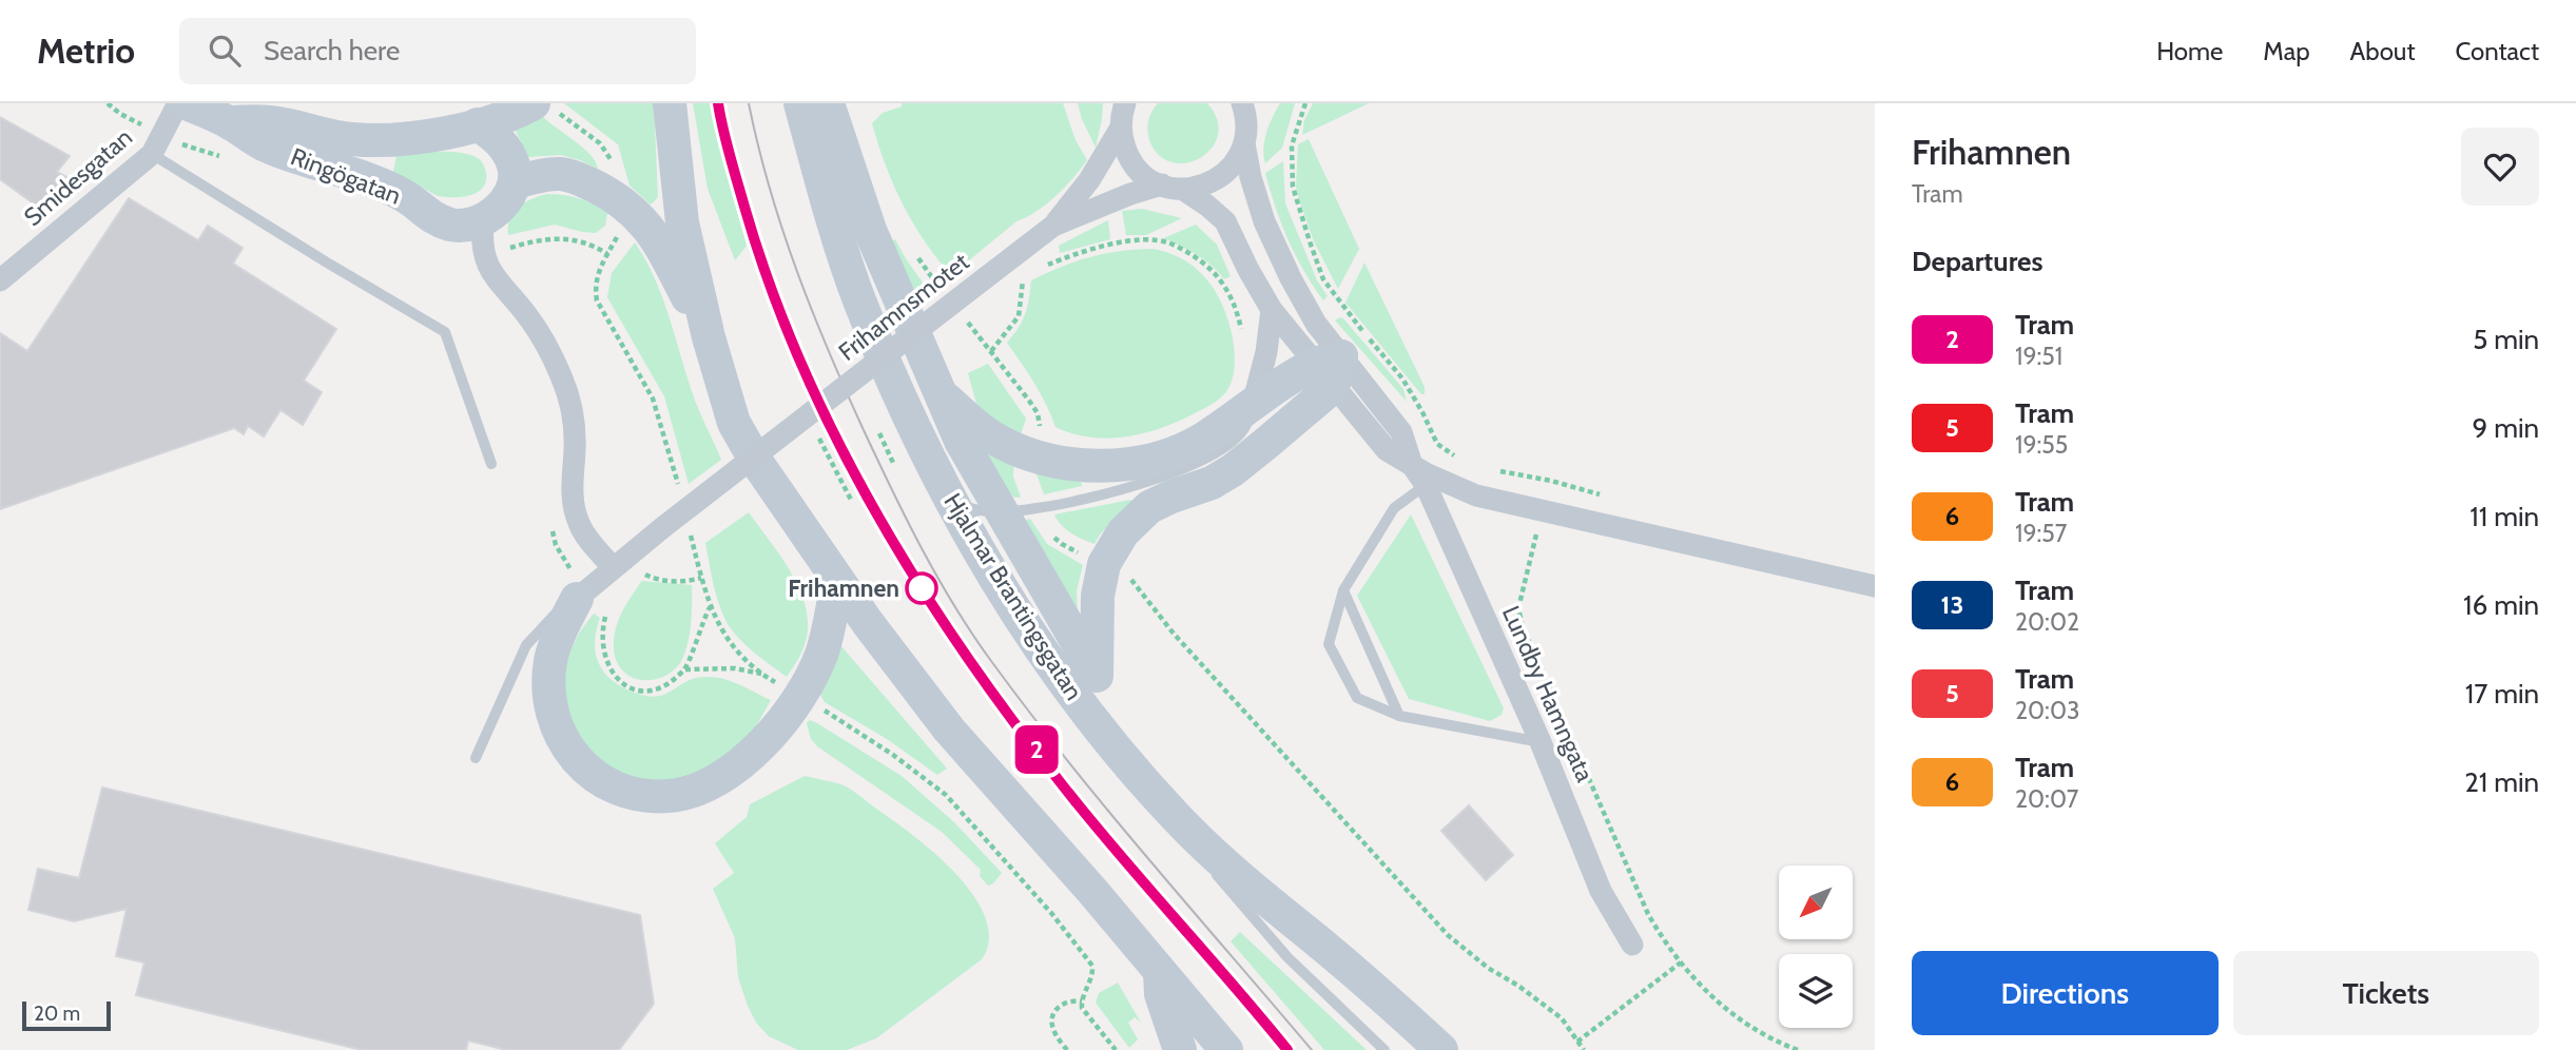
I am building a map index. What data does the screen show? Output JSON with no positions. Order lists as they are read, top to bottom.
{
  "streets": {
    "main road": ["Ringögatan", "Hjalmar Brantingsgatan"],
    "street": ["Smidesgatan", "Frihamnsmotet", "Lundby Hamngata"]
  },
  "crossings": [
    ["Frihamnsmotet", "Lundby Hamngata"]
  ],
  "places": ["Frihamnen"],
  "lines": ["tram line 2"],
  "scale_bar": "20 m",
  "north": "bottom left",
  "page": {
    "header": "Metrio",
    "search": "Search here",
    "nav": [
      "Home",
      "Map",
      "About",
      "Contact"
    ],
    "on_map": "2",
    "heading": [
      ["Frihamnen", "Tram"],
      "Departures"
    ],
    "list": [
      {
        "mark": "2",
        "name": "Tram",
        "note": "19:51",
        "value": "5 min"
      },
      {
        "mark": "5",
        "name": "Tram",
        "note": "19:55",
        "value": "9 min"
      },
      {
        "mark": "6",
        "name": "Tram",
        "note": "19:57",
        "value": "11 min"
      },
      {
        "mark": "13",
        "name": "Tram",
        "note": "20:02",
        "value": "16 min"
      },
      {
        "mark": "5",
        "name": "Tram",
        "note": "20:03",
        "value": "17 min"
      },
      {
        "mark": "6",
        "name": "Tram",
        "note": "20:07",
        "value": "21 min"
      }
    ],
    "buttons": ["Directions", "Tickets"],
    "scale": "20 m"
  }
}
